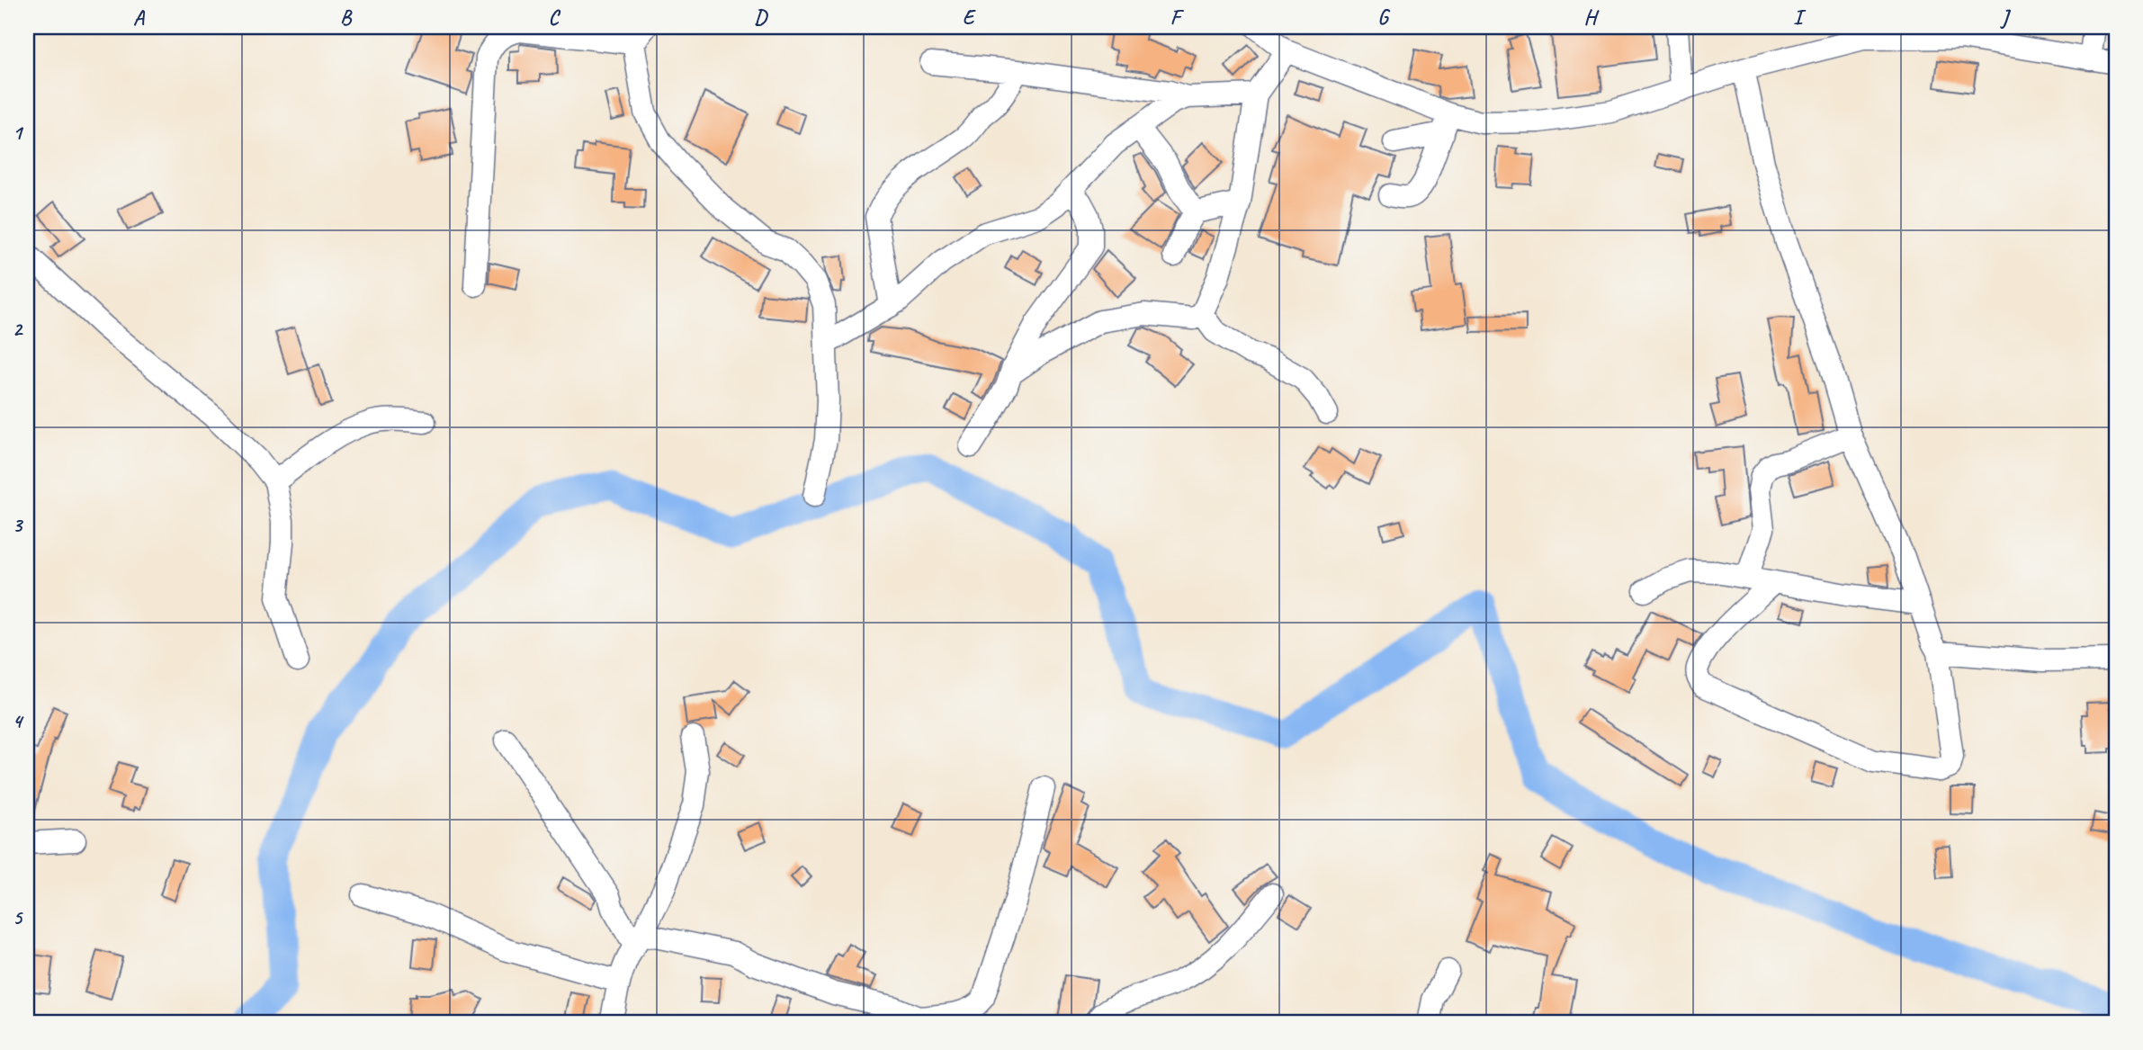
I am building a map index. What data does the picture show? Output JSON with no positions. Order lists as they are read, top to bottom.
{
  "grid": {
    "columns": [
      "A",
      "B",
      "C",
      "D",
      "E",
      "F",
      "G",
      "H",
      "I",
      "J"
    ],
    "rows": [
      "1",
      "2",
      "3",
      "4",
      "5"
    ]
  }
}
